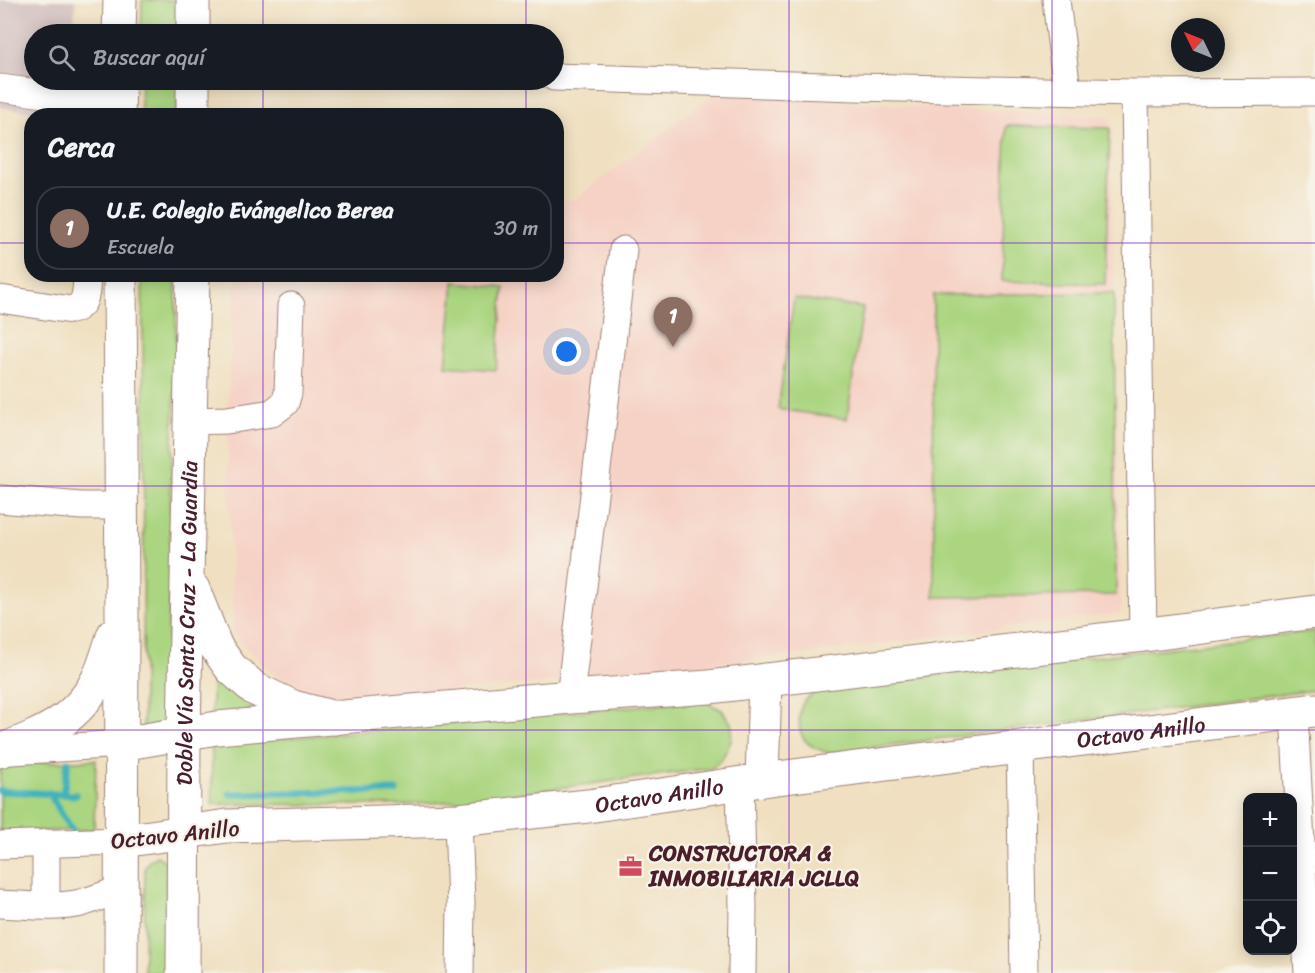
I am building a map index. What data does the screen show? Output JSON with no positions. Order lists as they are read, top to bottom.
{
  "streets": {
    "main road": ["Doble Vía Santa Cruz - La Guardia", "Octavo Anillo"]
  },
  "crossings": [
    ["Doble Vía Santa Cruz - La Guardia", "Octavo Anillo"]
  ],
  "places": {
    "office": ["CONSTRUCTORA & INMOBILIARIA JCLLQ"]
  },
  "north": "top left",
  "page": {
    "search": "Buscar aquí",
    "heading": "Cerca",
    "list": [
      {
        "mark": "1",
        "name": "U.E. Colegio Evángelico Berea",
        "note": "Escuela",
        "value": "30 m"
      }
    ],
    "pins": "1",
    "map_buttons": ["+", "−"]
  }
}
